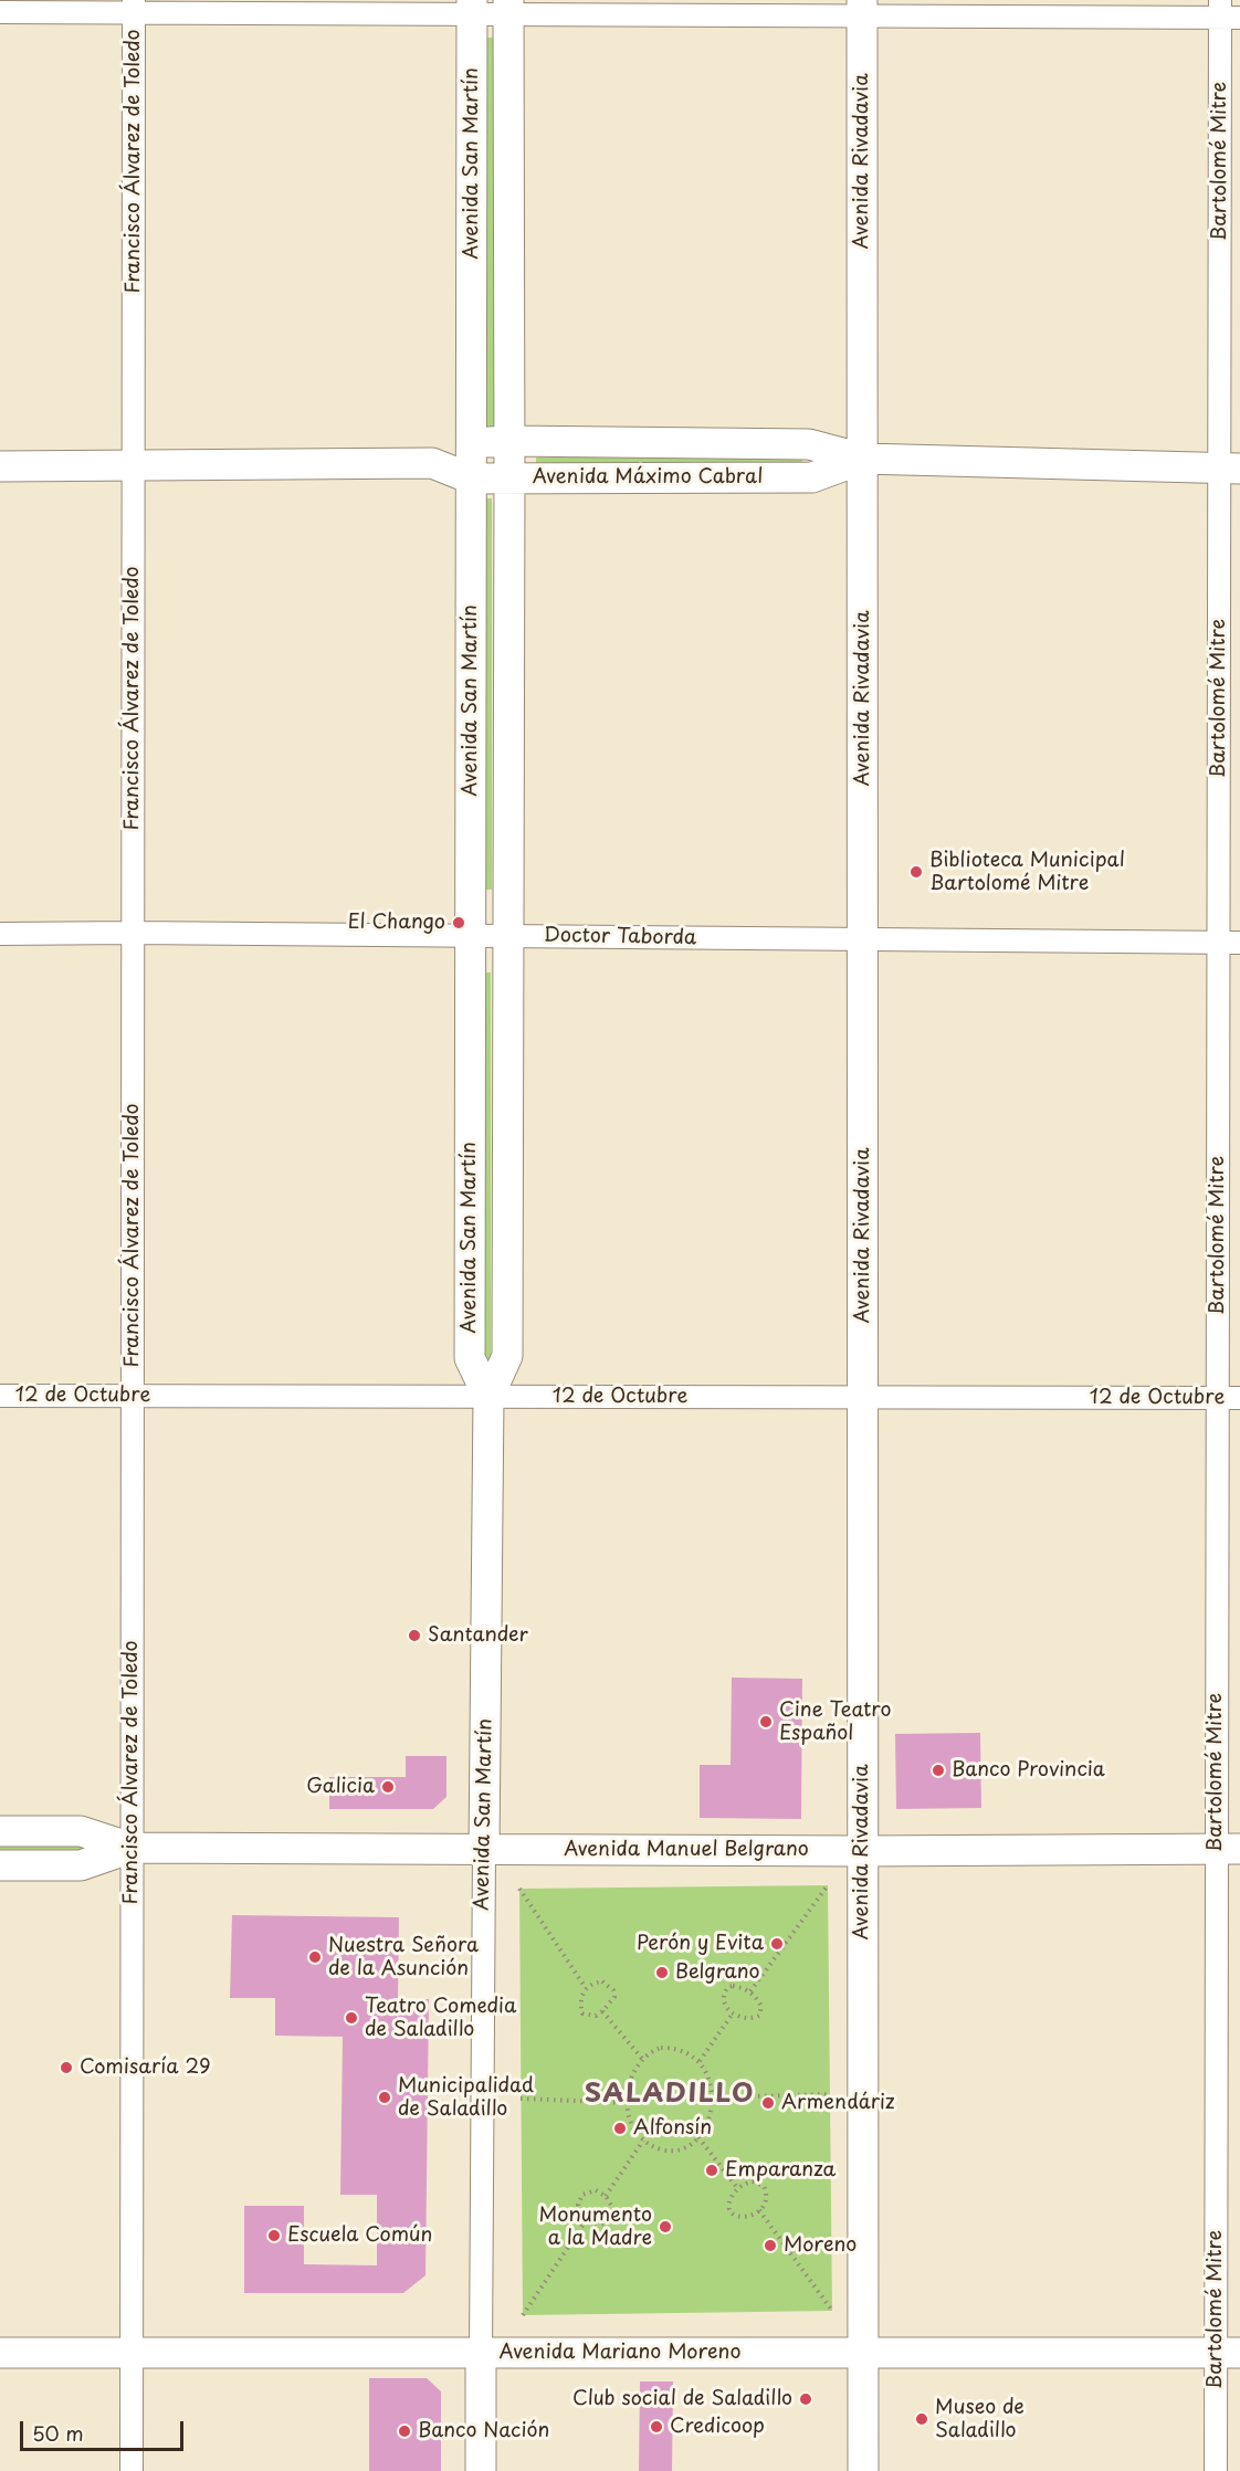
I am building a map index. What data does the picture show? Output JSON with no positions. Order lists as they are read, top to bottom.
{
  "streets": {
    "main road": [
      "Avenida Rivadavia",
      "Avenida San Martín",
      "Avenida Máximo Cabral",
      "Avenida Manuel Belgrano",
      "Avenida Mariano Moreno"
    ],
    "street": [
      "Francisco Álvarez de Toledo",
      "Bartolomé Mitre",
      "Doctor Taborda",
      "12 de Octubre"
    ]
  },
  "crossings": [
    ["Francisco Álvarez de Toledo", "Avenida Máximo Cabral"],
    ["Francisco Álvarez de Toledo", "Doctor Taborda"],
    ["Francisco Álvarez de Toledo", "12 de Octubre"],
    ["Francisco Álvarez de Toledo", "Avenida Manuel Belgrano"],
    ["Francisco Álvarez de Toledo", "Avenida Mariano Moreno"],
    ["Avenida Rivadavia", "Avenida Máximo Cabral"],
    ["Avenida Rivadavia", "Doctor Taborda"],
    ["Avenida Rivadavia", "12 de Octubre"],
    ["Avenida Rivadavia", "Avenida Manuel Belgrano"],
    ["Avenida Rivadavia", "Avenida Mariano Moreno"],
    ["Bartolomé Mitre", "Avenida Máximo Cabral"],
    ["Bartolomé Mitre", "Doctor Taborda"],
    ["Bartolomé Mitre", "12 de Octubre"],
    ["Bartolomé Mitre", "Avenida Manuel Belgrano"],
    ["Bartolomé Mitre", "Avenida Mariano Moreno"],
    ["Avenida San Martín", "Avenida Máximo Cabral"],
    ["Avenida San Martín", "Doctor Taborda"],
    ["Avenida San Martín", "12 de Octubre"],
    ["Avenida San Martín", "Avenida Manuel Belgrano"],
    ["Avenida San Martín", "Avenida Mariano Moreno"]
  ],
  "districts": ["SALADILLO"],
  "places": [
    "Biblioteca Municipal Bartolomé Mitre",
    "El Chango",
    "Santander",
    "Cine Teatro Español",
    "Banco Provincia",
    "Galicia",
    "Perón y Evita",
    "Nuestra Señora de la Asunción",
    "Belgrano",
    "Teatro Comedia de Saladillo",
    "Comisaría 29",
    "Municipalidad de Saladillo",
    "Armendáriz",
    "Alfonsín",
    "Emparanza",
    "Monumento a la Madre",
    "Escuela Común",
    "Moreno",
    "Club social de Saladillo",
    "Museo de Saladillo",
    "Credicoop",
    "Banco Nación"
  ],
  "scale_bar": "50 m"
}
